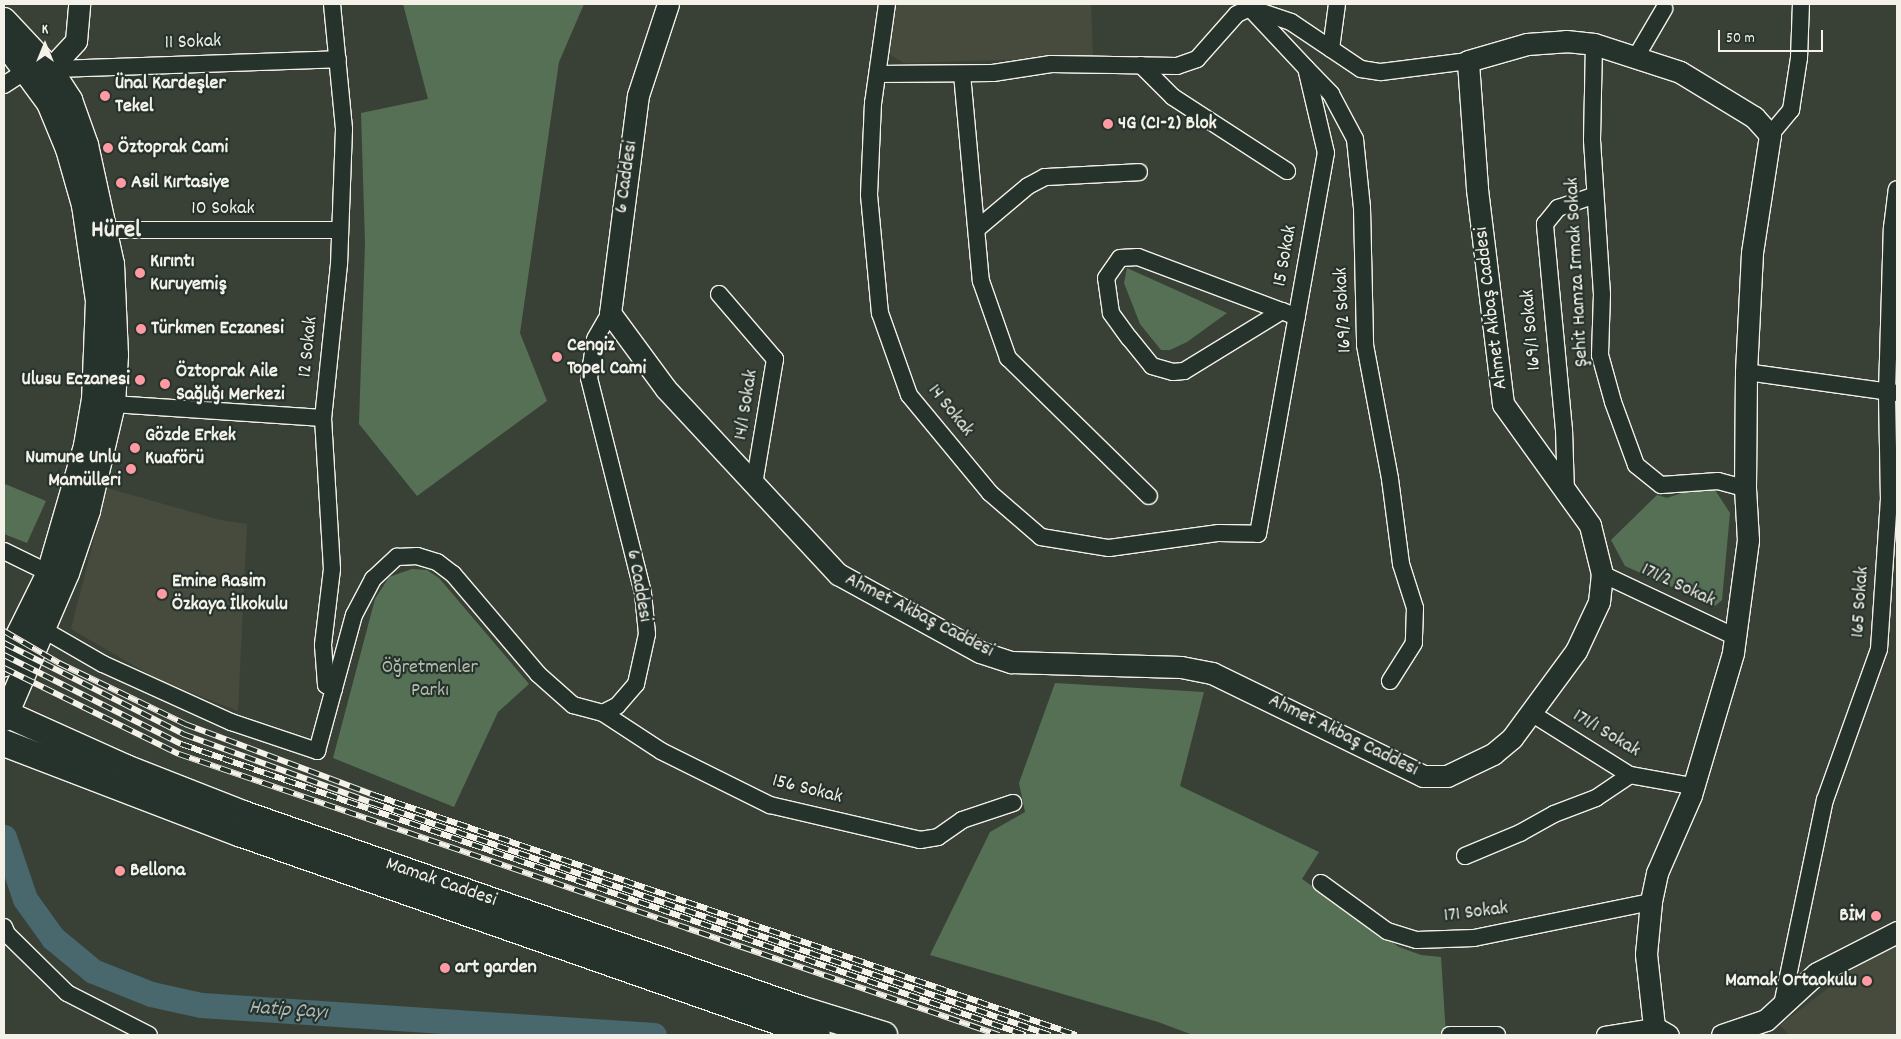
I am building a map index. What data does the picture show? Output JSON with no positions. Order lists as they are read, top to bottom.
{
  "streets": {
    "main road": ["Mamak Caddesi"],
    "street": [
      "11 Sokak",
      "6 Caddesi",
      "10 Sokak",
      "15 Sokak",
      "Şehit Hamza Irmak Sokak",
      "Ahmet Akbaş Caddesi",
      "169/2 Sokak",
      "169/1 Sokak",
      "12 Sokak",
      "14/1 Sokak",
      "14 Sokak",
      "171/2 Sokak",
      "165 Sokak",
      "171/1 Sokak",
      "156 Sokak",
      "171 Sokak"
    ]
  },
  "crossings": [
    ["11 Sokak", "12 Sokak"],
    ["6 Caddesi", "Ahmet Akbaş Caddesi"],
    ["6 Caddesi", "156 Sokak"],
    ["10 Sokak", "12 Sokak"],
    ["15 Sokak", "169/2 Sokak"],
    ["15 Sokak", "14 Sokak"],
    ["Şehit Hamza Irmak Sokak", "169/1 Sokak"],
    ["Ahmet Akbaş Caddesi", "169/1 Sokak"],
    ["Ahmet Akbaş Caddesi", "14/1 Sokak"],
    ["Ahmet Akbaş Caddesi", "171/2 Sokak"],
    ["Ahmet Akbaş Caddesi", "171/1 Sokak"]
  ],
  "districts": ["Hürel"],
  "water": ["Hatip Çayı"],
  "parks": ["Öğretmenler Parkı"],
  "places": [
    "Ünal Kardeşler Tekel",
    "4G (C1-2) Blok",
    "Öztoprak Cami",
    "Asil Kırtasiye",
    "Kırıntı Kuruyemiş",
    "Türkmen Eczanesi",
    "Cengiz Topel Cami",
    "Ulusu Eczanesi",
    "Öztoprak Aile Sağlığı Merkezi",
    "Gözde Erkek Kuaförü",
    "Numune Unlu Mamülleri",
    "Emine Rasim Özkaya İlkokulu",
    "Bellona",
    "BİM",
    "art garden",
    "Mamak Ortaokulu"
  ],
  "scale_bar": "50 m",
  "north": "top"
}
